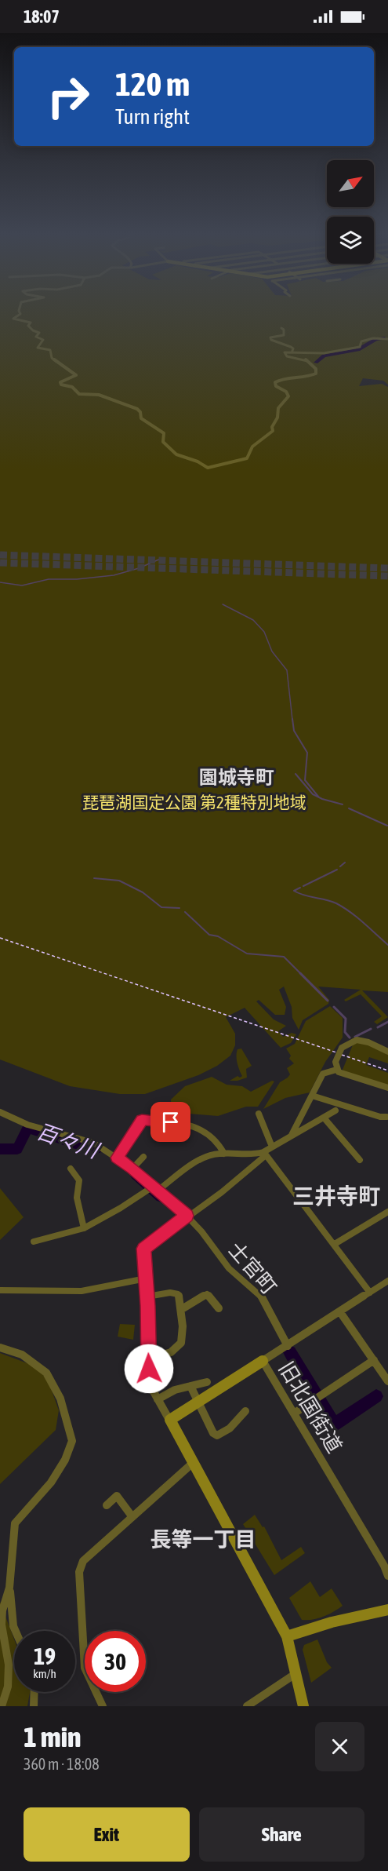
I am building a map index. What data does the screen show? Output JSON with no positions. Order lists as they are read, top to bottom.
{
  "streets": {
    "street": ["士官町", "旧北国街道"]
  },
  "crossings": [
    ["士官町", "旧北国街道"]
  ],
  "districts": ["園城寺町", "三井寺町", "長等一丁目"],
  "water": ["百々川"],
  "parks": ["琵琶湖国定公園 第2種特別地域"],
  "north": "top right",
  "page": {
    "status": "18:07",
    "turn": ["120 m", "Turn right"],
    "speed": "19 km/h",
    "limit": "30",
    "heading": ["1 min", "360 m · 18:08"],
    "buttons": ["Exit", "Share"]
  }
}
